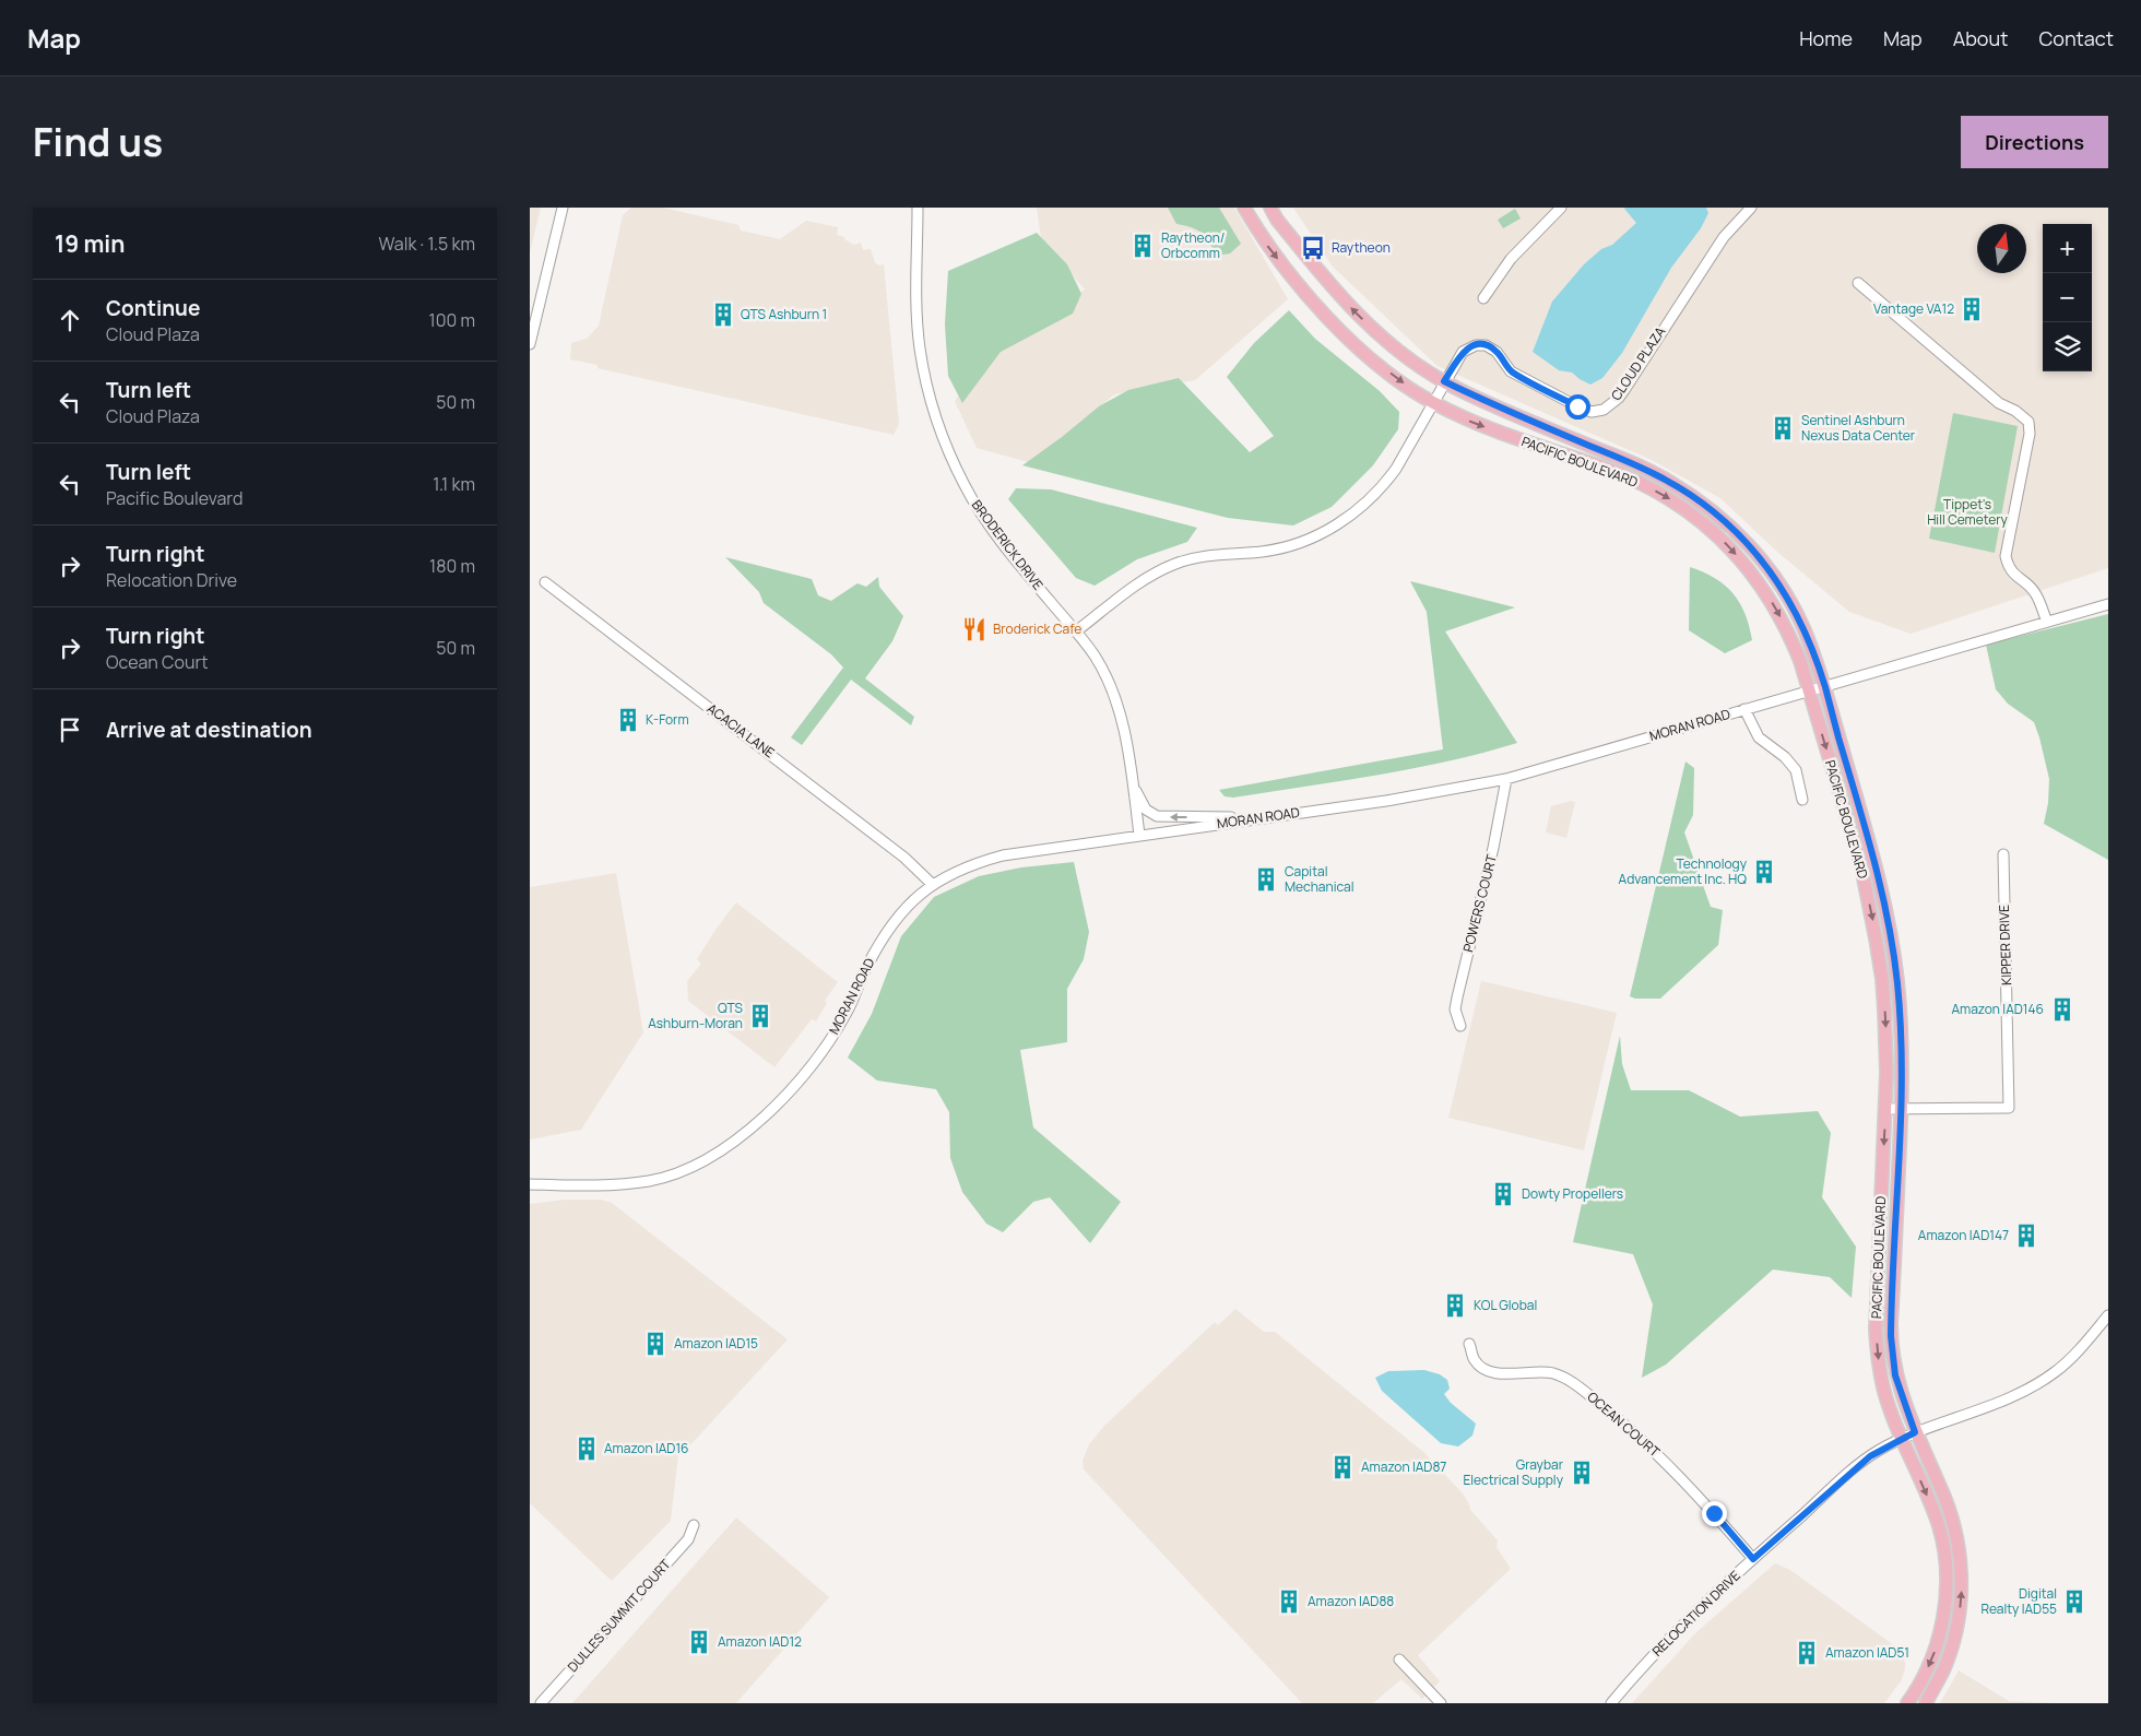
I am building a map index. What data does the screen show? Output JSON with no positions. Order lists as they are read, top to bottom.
{
  "streets": {
    "main road": ["PACIFIC BOULEVARD"],
    "street": [
      "CLOUD PLAZA",
      "BRODERICK DRIVE",
      "MORAN ROAD",
      "ACACIA LANE",
      "POWERS COURT",
      "KIPPER DRIVE",
      "OCEAN COURT",
      "RELOCATION DRIVE",
      "DULLES SUMMIT COURT"
    ]
  },
  "crossings": [
    ["CLOUD PLAZA", "PACIFIC BOULEVARD"],
    ["PACIFIC BOULEVARD", "MORAN ROAD"],
    ["PACIFIC BOULEVARD", "KIPPER DRIVE"],
    ["PACIFIC BOULEVARD", "RELOCATION DRIVE"],
    ["BRODERICK DRIVE", "MORAN ROAD"],
    ["MORAN ROAD", "ACACIA LANE"],
    ["MORAN ROAD", "POWERS COURT"],
    ["OCEAN COURT", "RELOCATION DRIVE"]
  ],
  "parks": ["Tippet's Hill Cemetery"],
  "places": {
    "building": [
      "Raytheon/ Orbcomm",
      "Vantage VA12",
      "QTS Ashburn 1",
      "Sentinel Ashburn Nexus Data Center",
      "K-Form",
      "Technology Advancement Inc. HQ",
      "Capital Mechanical",
      "Amazon IAD146",
      "QTS Ashburn-Moran",
      "Dowty Propellers",
      "Amazon IAD147",
      "KOL Global",
      "Amazon IAD15",
      "Amazon IAD16",
      "Amazon IAD87",
      "Graybar Electrical Supply",
      "Amazon IAD88",
      "Digital Realty IAD55",
      "Amazon IAD12",
      "Amazon IAD51"
    ],
    "bus stop": ["Raytheon"],
    "restaurant": ["Broderick Cafe"]
  },
  "north": "top",
  "page": {
    "header": "Map",
    "nav": [
      "Home",
      "Map",
      "About",
      "Contact"
    ],
    "title": "Find us",
    "buttons": "Directions",
    "heading": ["19 min", "Walk · 1.5 km"],
    "map_buttons": ["+", "−"],
    "list": [
      ["Continue", "Cloud Plaza", "100 m"],
      ["Turn left", "Cloud Plaza", "50 m"],
      ["Turn left", "Pacific Boulevard", "1.1 km"],
      ["Turn right", "Relocation Drive", "180 m"],
      ["Turn right", "Ocean Court", "50 m"],
      "Arrive at destination"
    ]
  }
}
